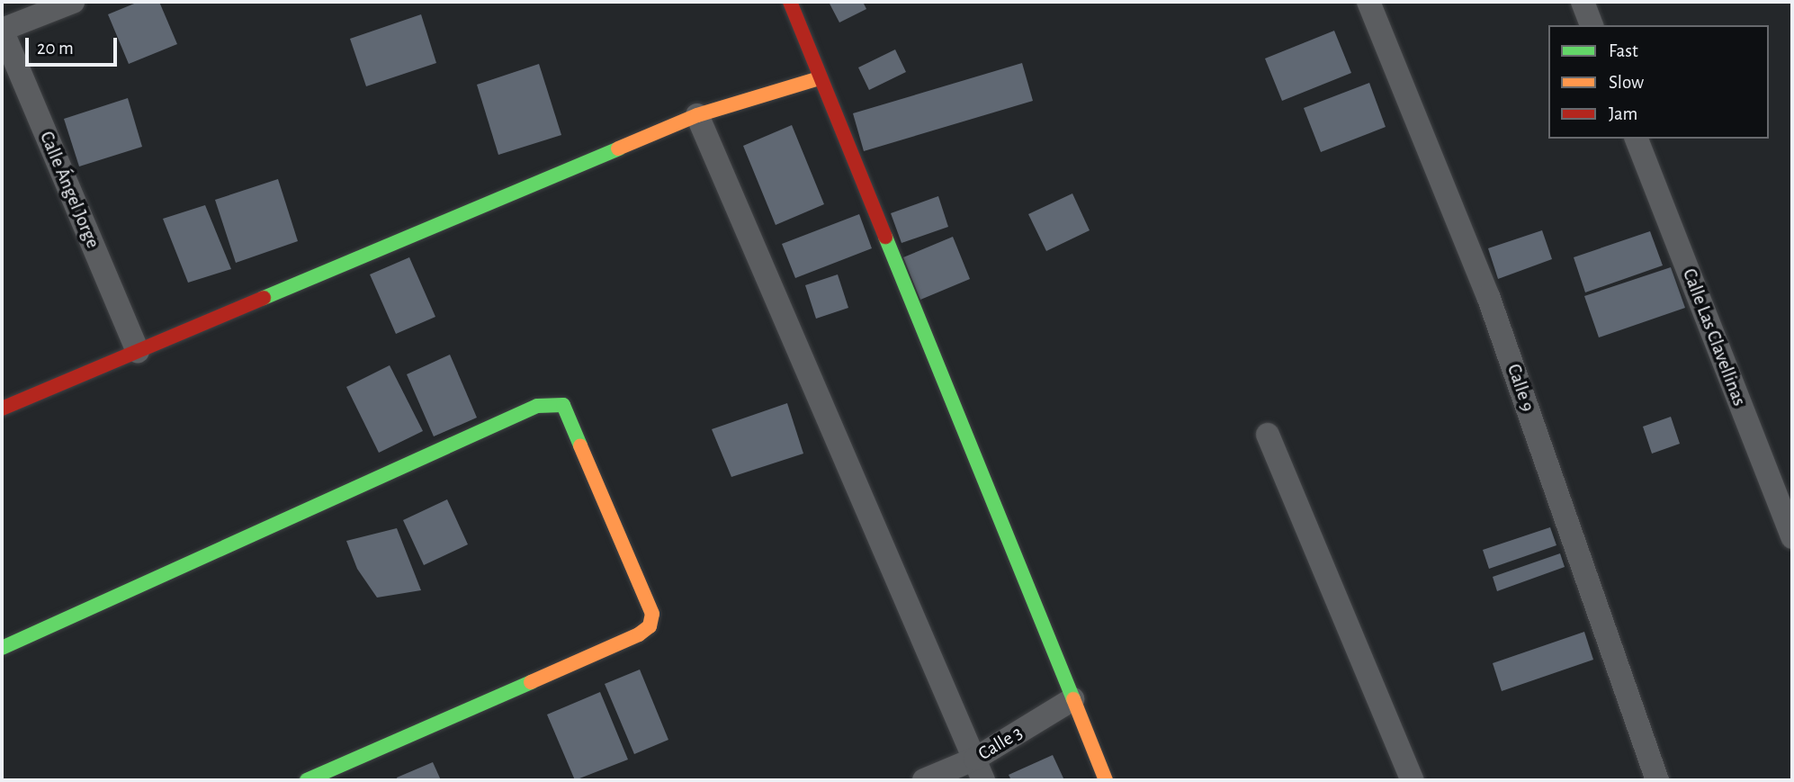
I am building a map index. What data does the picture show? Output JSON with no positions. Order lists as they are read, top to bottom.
{
  "streets": {
    "street": [
      "Calle Ángel Jorge",
      "Calle Las Clavellinas",
      "Calle 9",
      "Calle 3"
    ]
  },
  "legend": ["Fast", "Slow", "Jam"],
  "scale_bar": "20 m"
}
